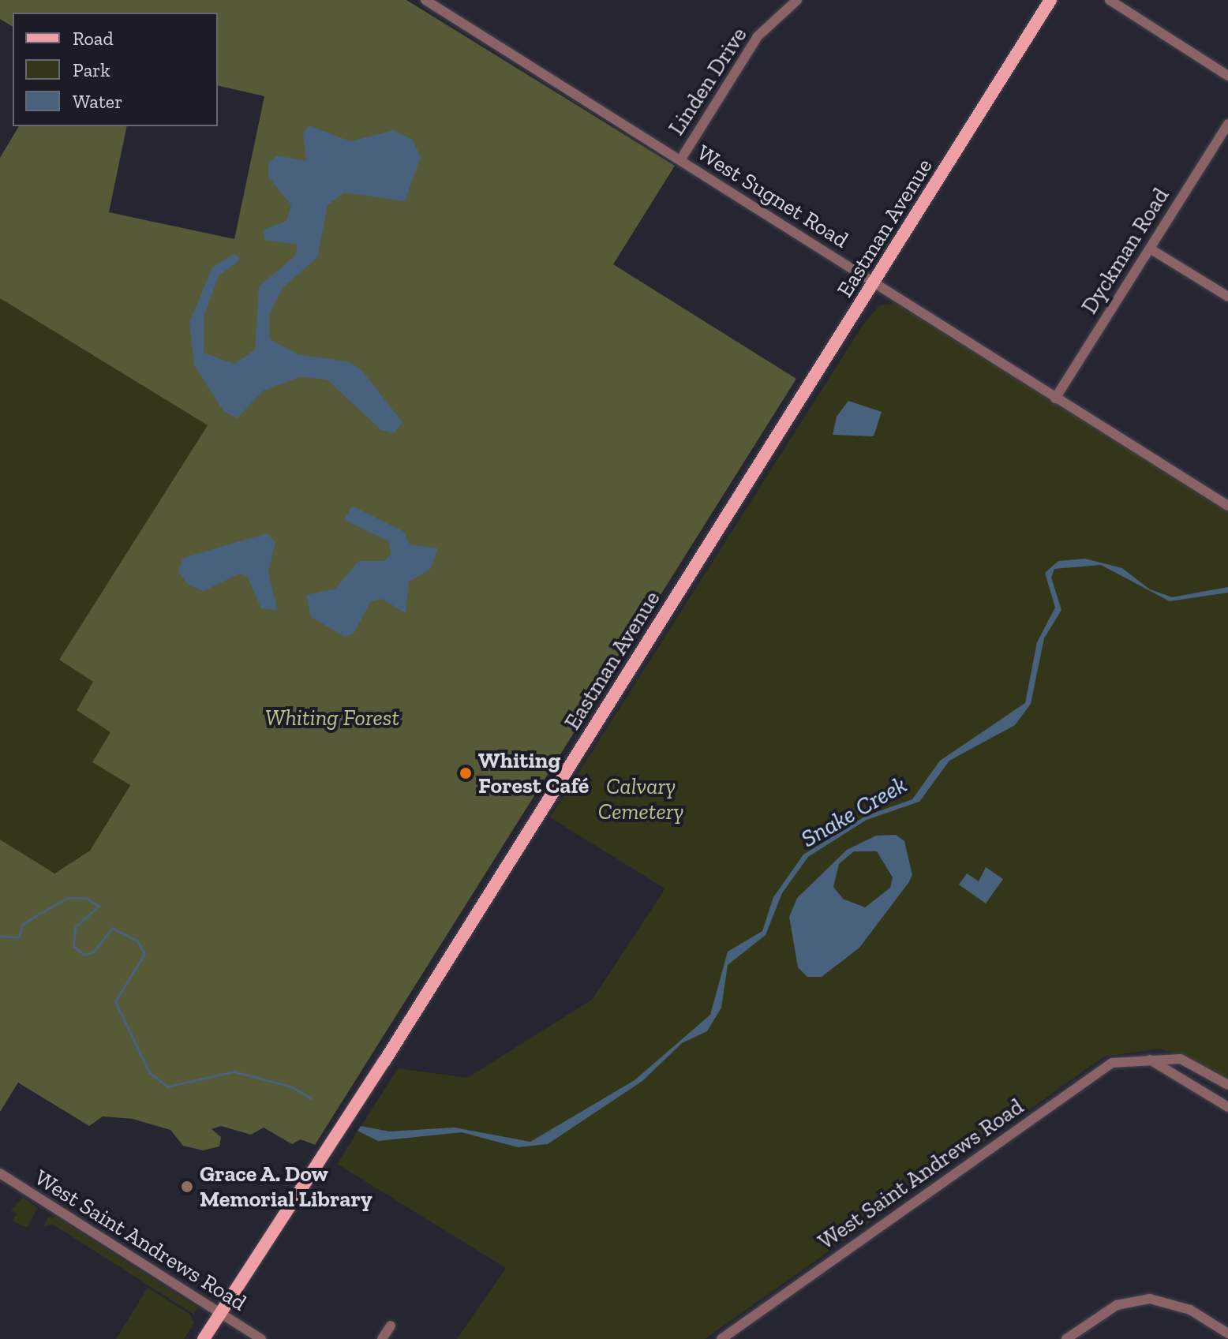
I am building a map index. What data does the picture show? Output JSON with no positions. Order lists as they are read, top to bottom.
{
  "streets": {
    "main road": ["Eastman Avenue"],
    "street": [
      "Linden Drive",
      "West Sugnet Road",
      "Dyckman Road",
      "West Saint Andrews Road"
    ]
  },
  "crossings": [
    ["Linden Drive", "West Sugnet Road"],
    ["West Sugnet Road", "Eastman Avenue"],
    ["West Sugnet Road", "Dyckman Road"],
    ["Eastman Avenue", "West Saint Andrews Road"]
  ],
  "water": ["Snake Creek"],
  "parks": ["Whiting Forest", "Calvary Cemetery"],
  "places": ["Whiting Forest Café", "Grace A. Dow Memorial Library"],
  "legend": ["Road", "Park", "Water"]
}
